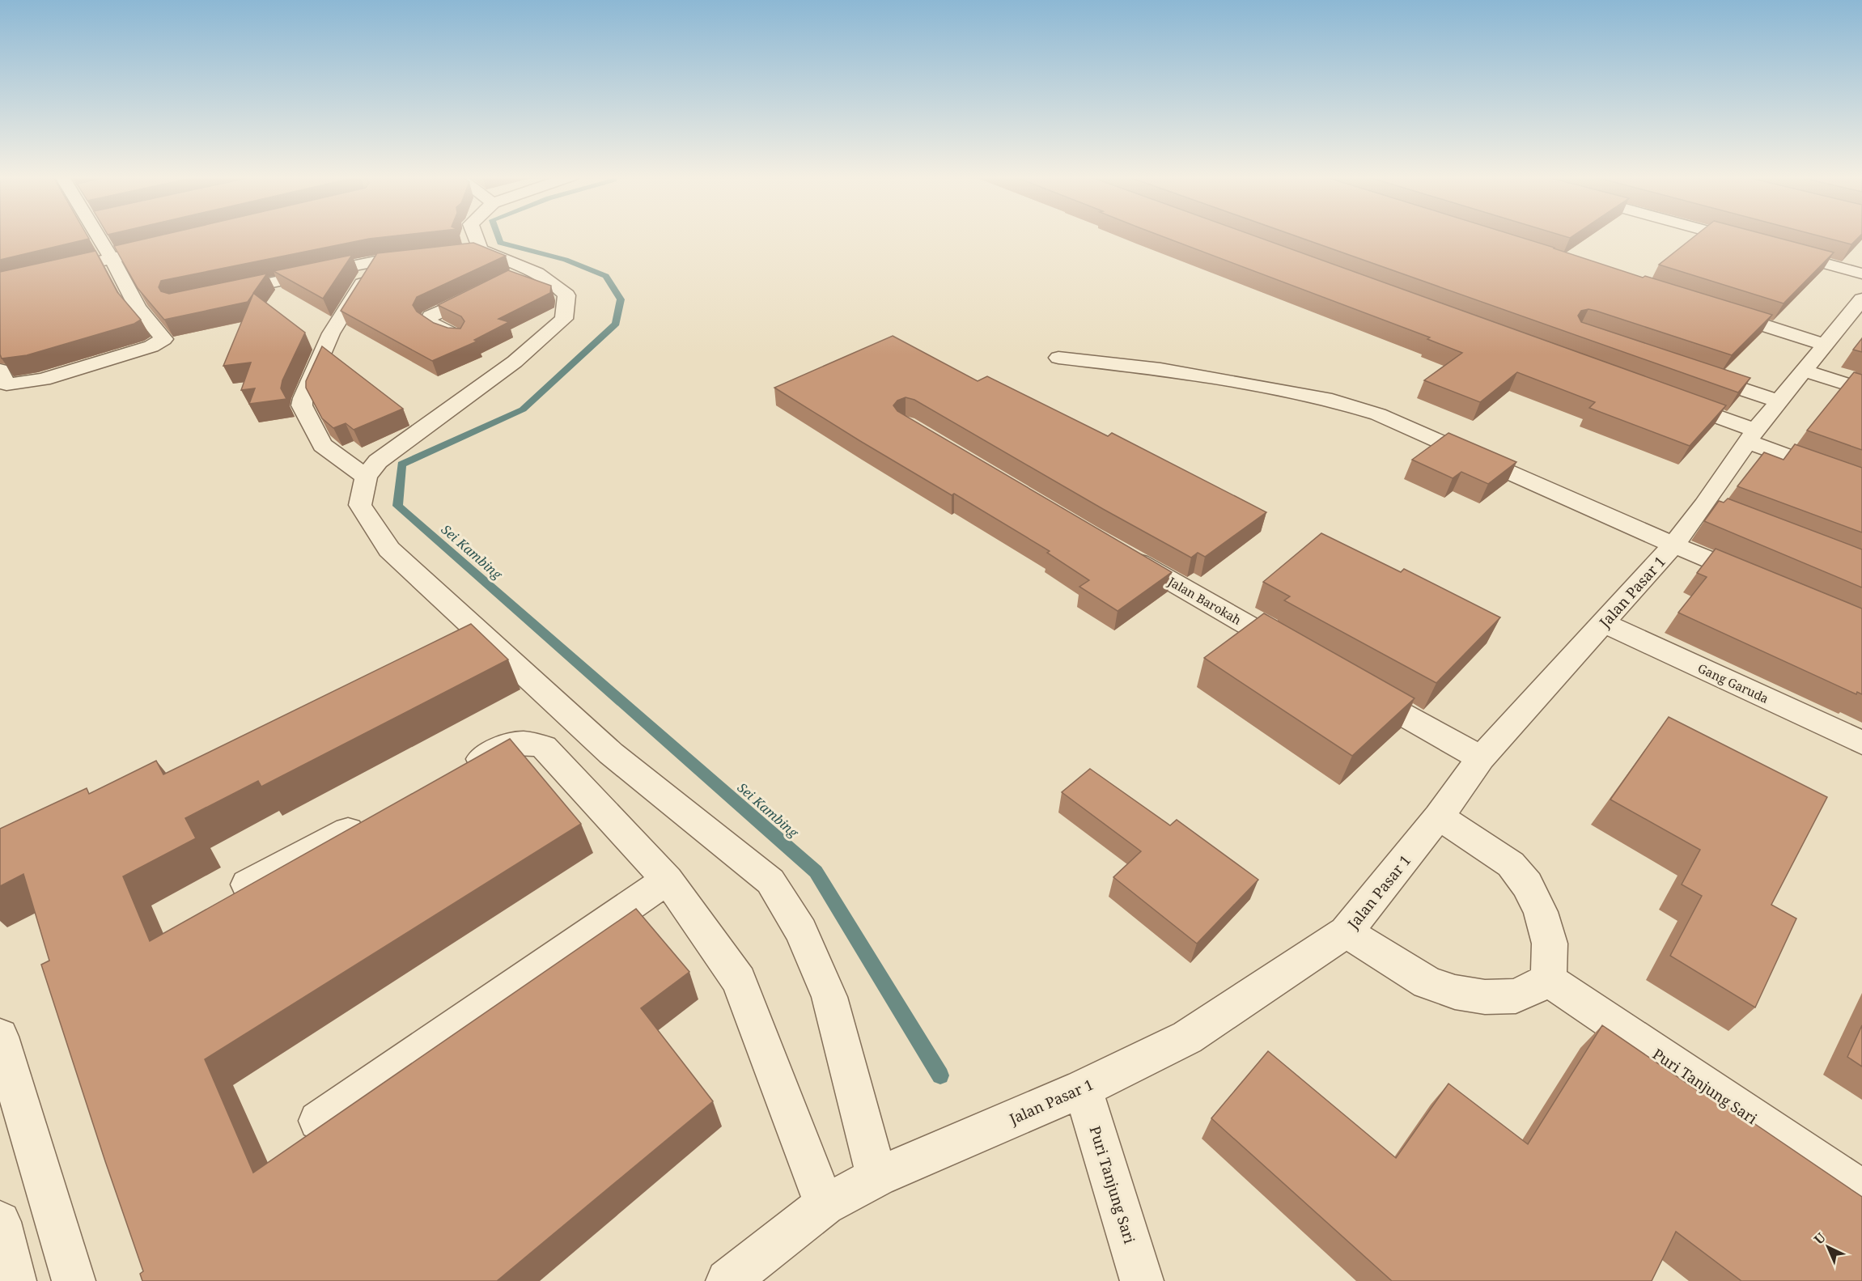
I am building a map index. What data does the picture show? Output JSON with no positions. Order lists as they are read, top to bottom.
{
  "streets": {
    "street": [
      "Jalan Pasar 1",
      "Jalan Barokah",
      "Gang Garuda",
      "Puri Tanjung Sari"
    ]
  },
  "crossings": [
    ["Jalan Pasar 1", "Gang Garuda"],
    ["Jalan Pasar 1", "Puri Tanjung Sari"]
  ],
  "water": ["Sei Kambing"],
  "north": "top left"
}
